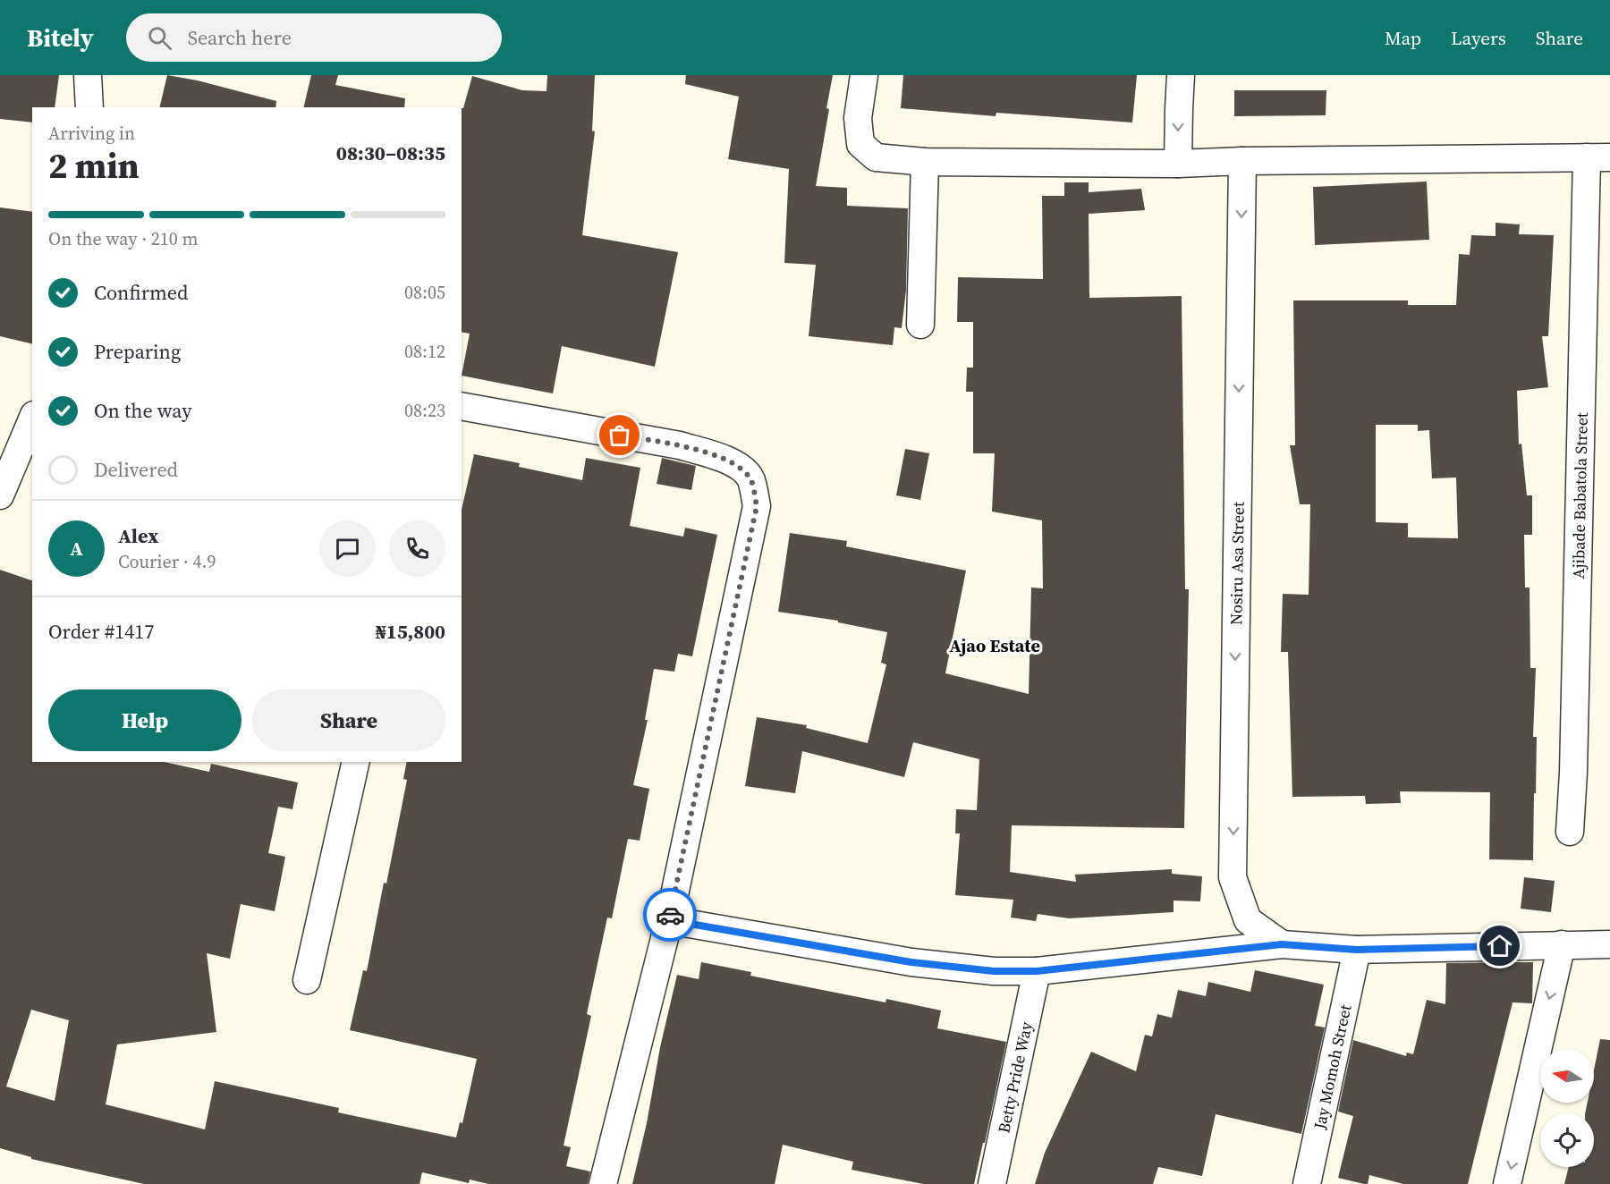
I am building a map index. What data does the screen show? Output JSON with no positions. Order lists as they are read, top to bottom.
{
  "streets": {
    "street": [
      "Ajibade Babatola Street",
      "Nosiru Asa Street",
      "Jay Momoh Street",
      "Betty Pride Way"
    ]
  },
  "one_way": ["Nosiru Asa Street"],
  "districts": ["Ajao Estate"],
  "north": "left",
  "page": {
    "header": "Bitely",
    "search": "Search here",
    "nav": ["Map", "Layers", "Share"],
    "heading": ["2 min", "Arriving in", "08:30–08:35"],
    "panel": [
      "Alex",
      "Courier · 4.9",
      "Order #1417",
      "₦15,800"
    ],
    "bar": "On the way · 210 m",
    "list": [
      ["Confirmed", "08:05"],
      ["Preparing", "08:12"],
      ["On the way", "08:23"],
      "Delivered"
    ],
    "round": "A",
    "buttons": ["Help", "Share"]
  }
}
